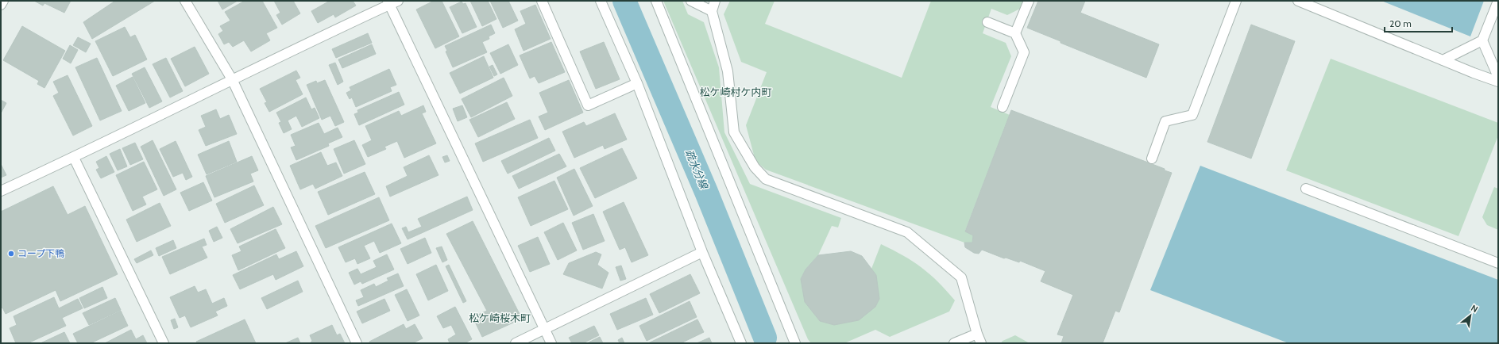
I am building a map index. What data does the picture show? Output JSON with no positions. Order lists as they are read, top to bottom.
{
  "districts": ["松ケ崎村ケ内町", "松ケ崎桜木町"],
  "water": ["疏水分線"],
  "places": ["コープ下鴨"],
  "scale_bar": "20 m",
  "north": "top right"
}
